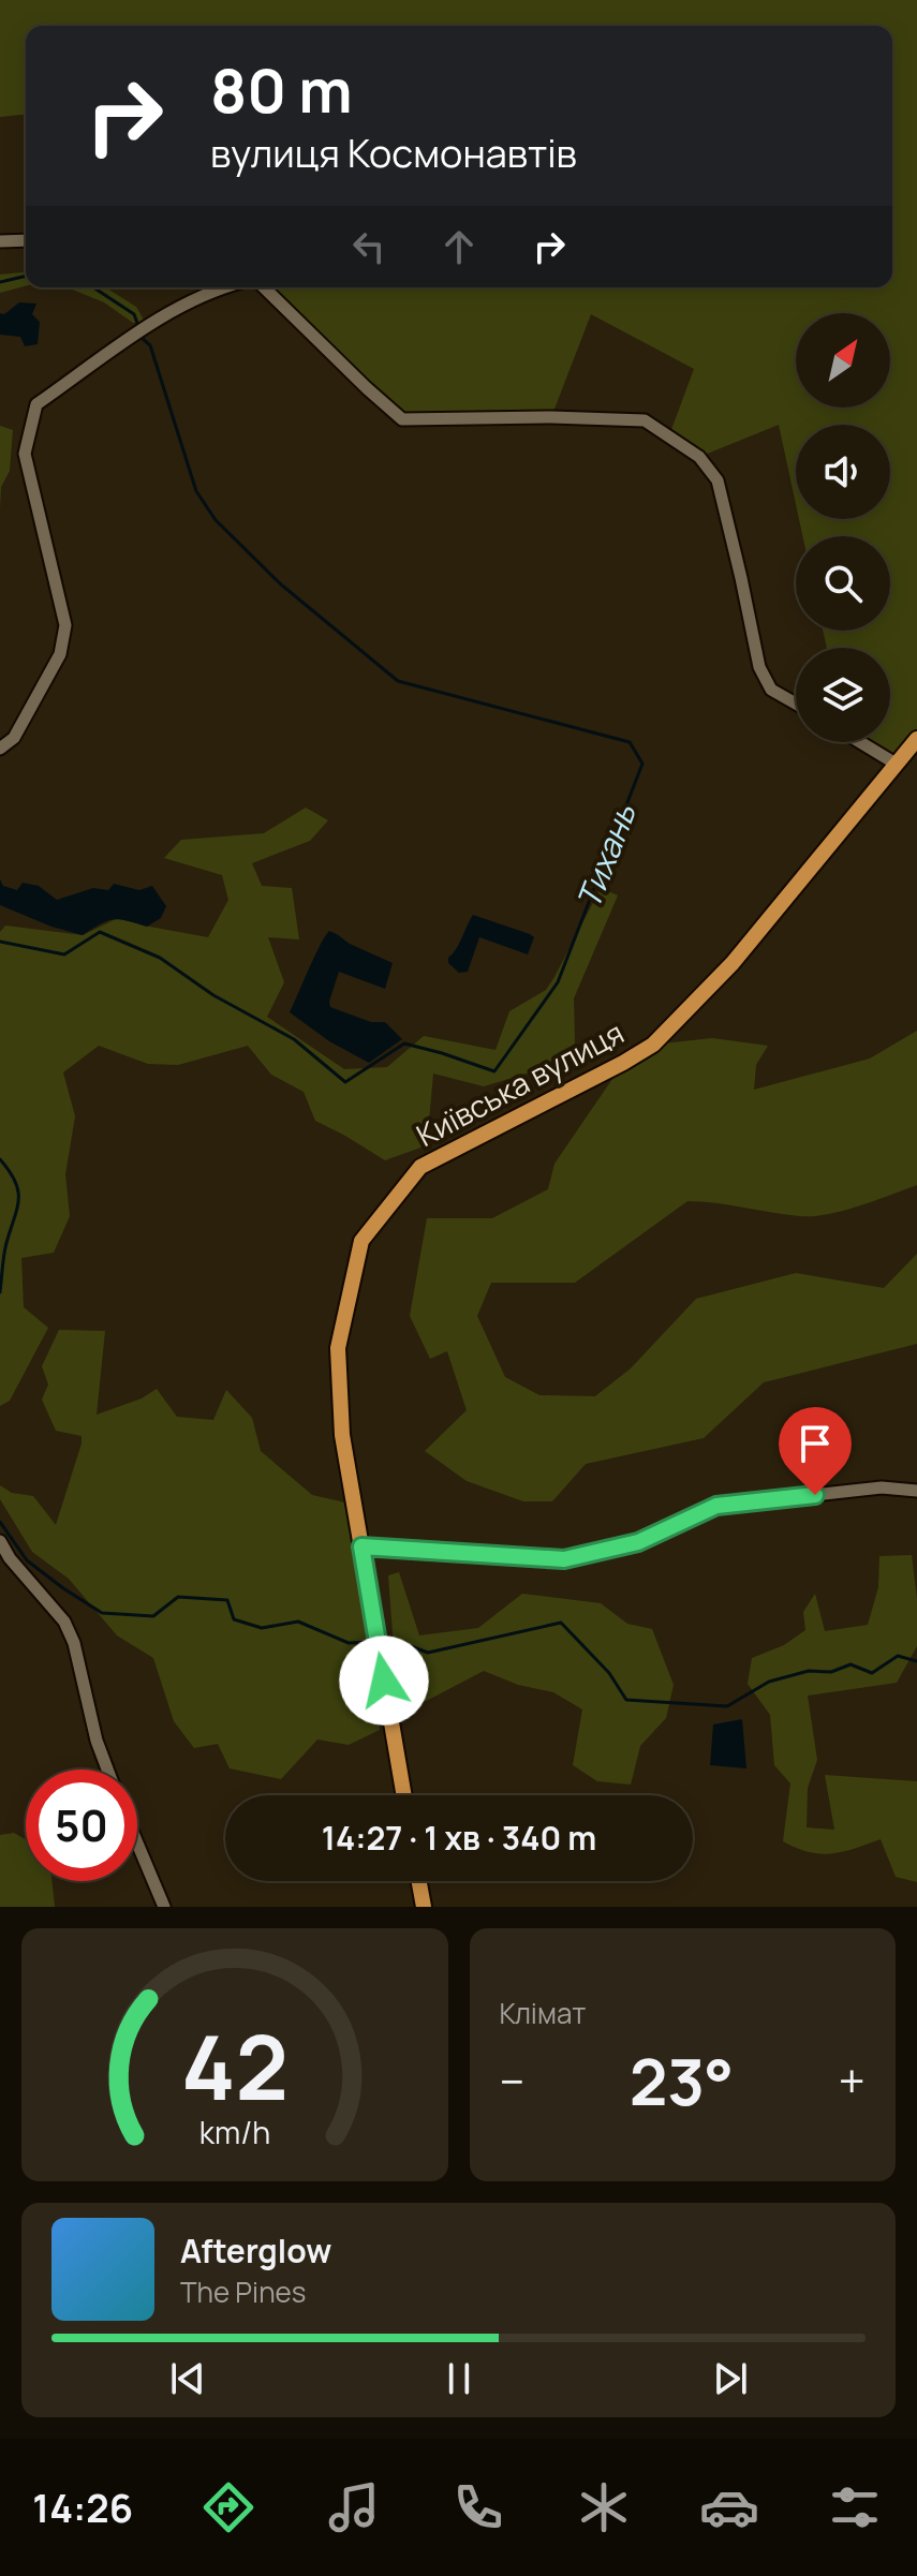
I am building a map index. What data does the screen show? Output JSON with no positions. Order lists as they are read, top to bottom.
{
  "streets": {
    "main road": ["Київська вулиця"]
  },
  "water": ["Тихань"],
  "north": "top right",
  "page": {
    "turn": ["80 m", "вулиця Космонавтів"],
    "limit": "50",
    "trip": "14:27 · 1 хв · 340 m",
    "tile": "Клімат",
    "heat": ["−", "23°", "+"],
    "song": ["Afterglow", "The Pines"],
    "tabs": "14:26",
    "gauge": ["42", "km/h"]
  }
}
